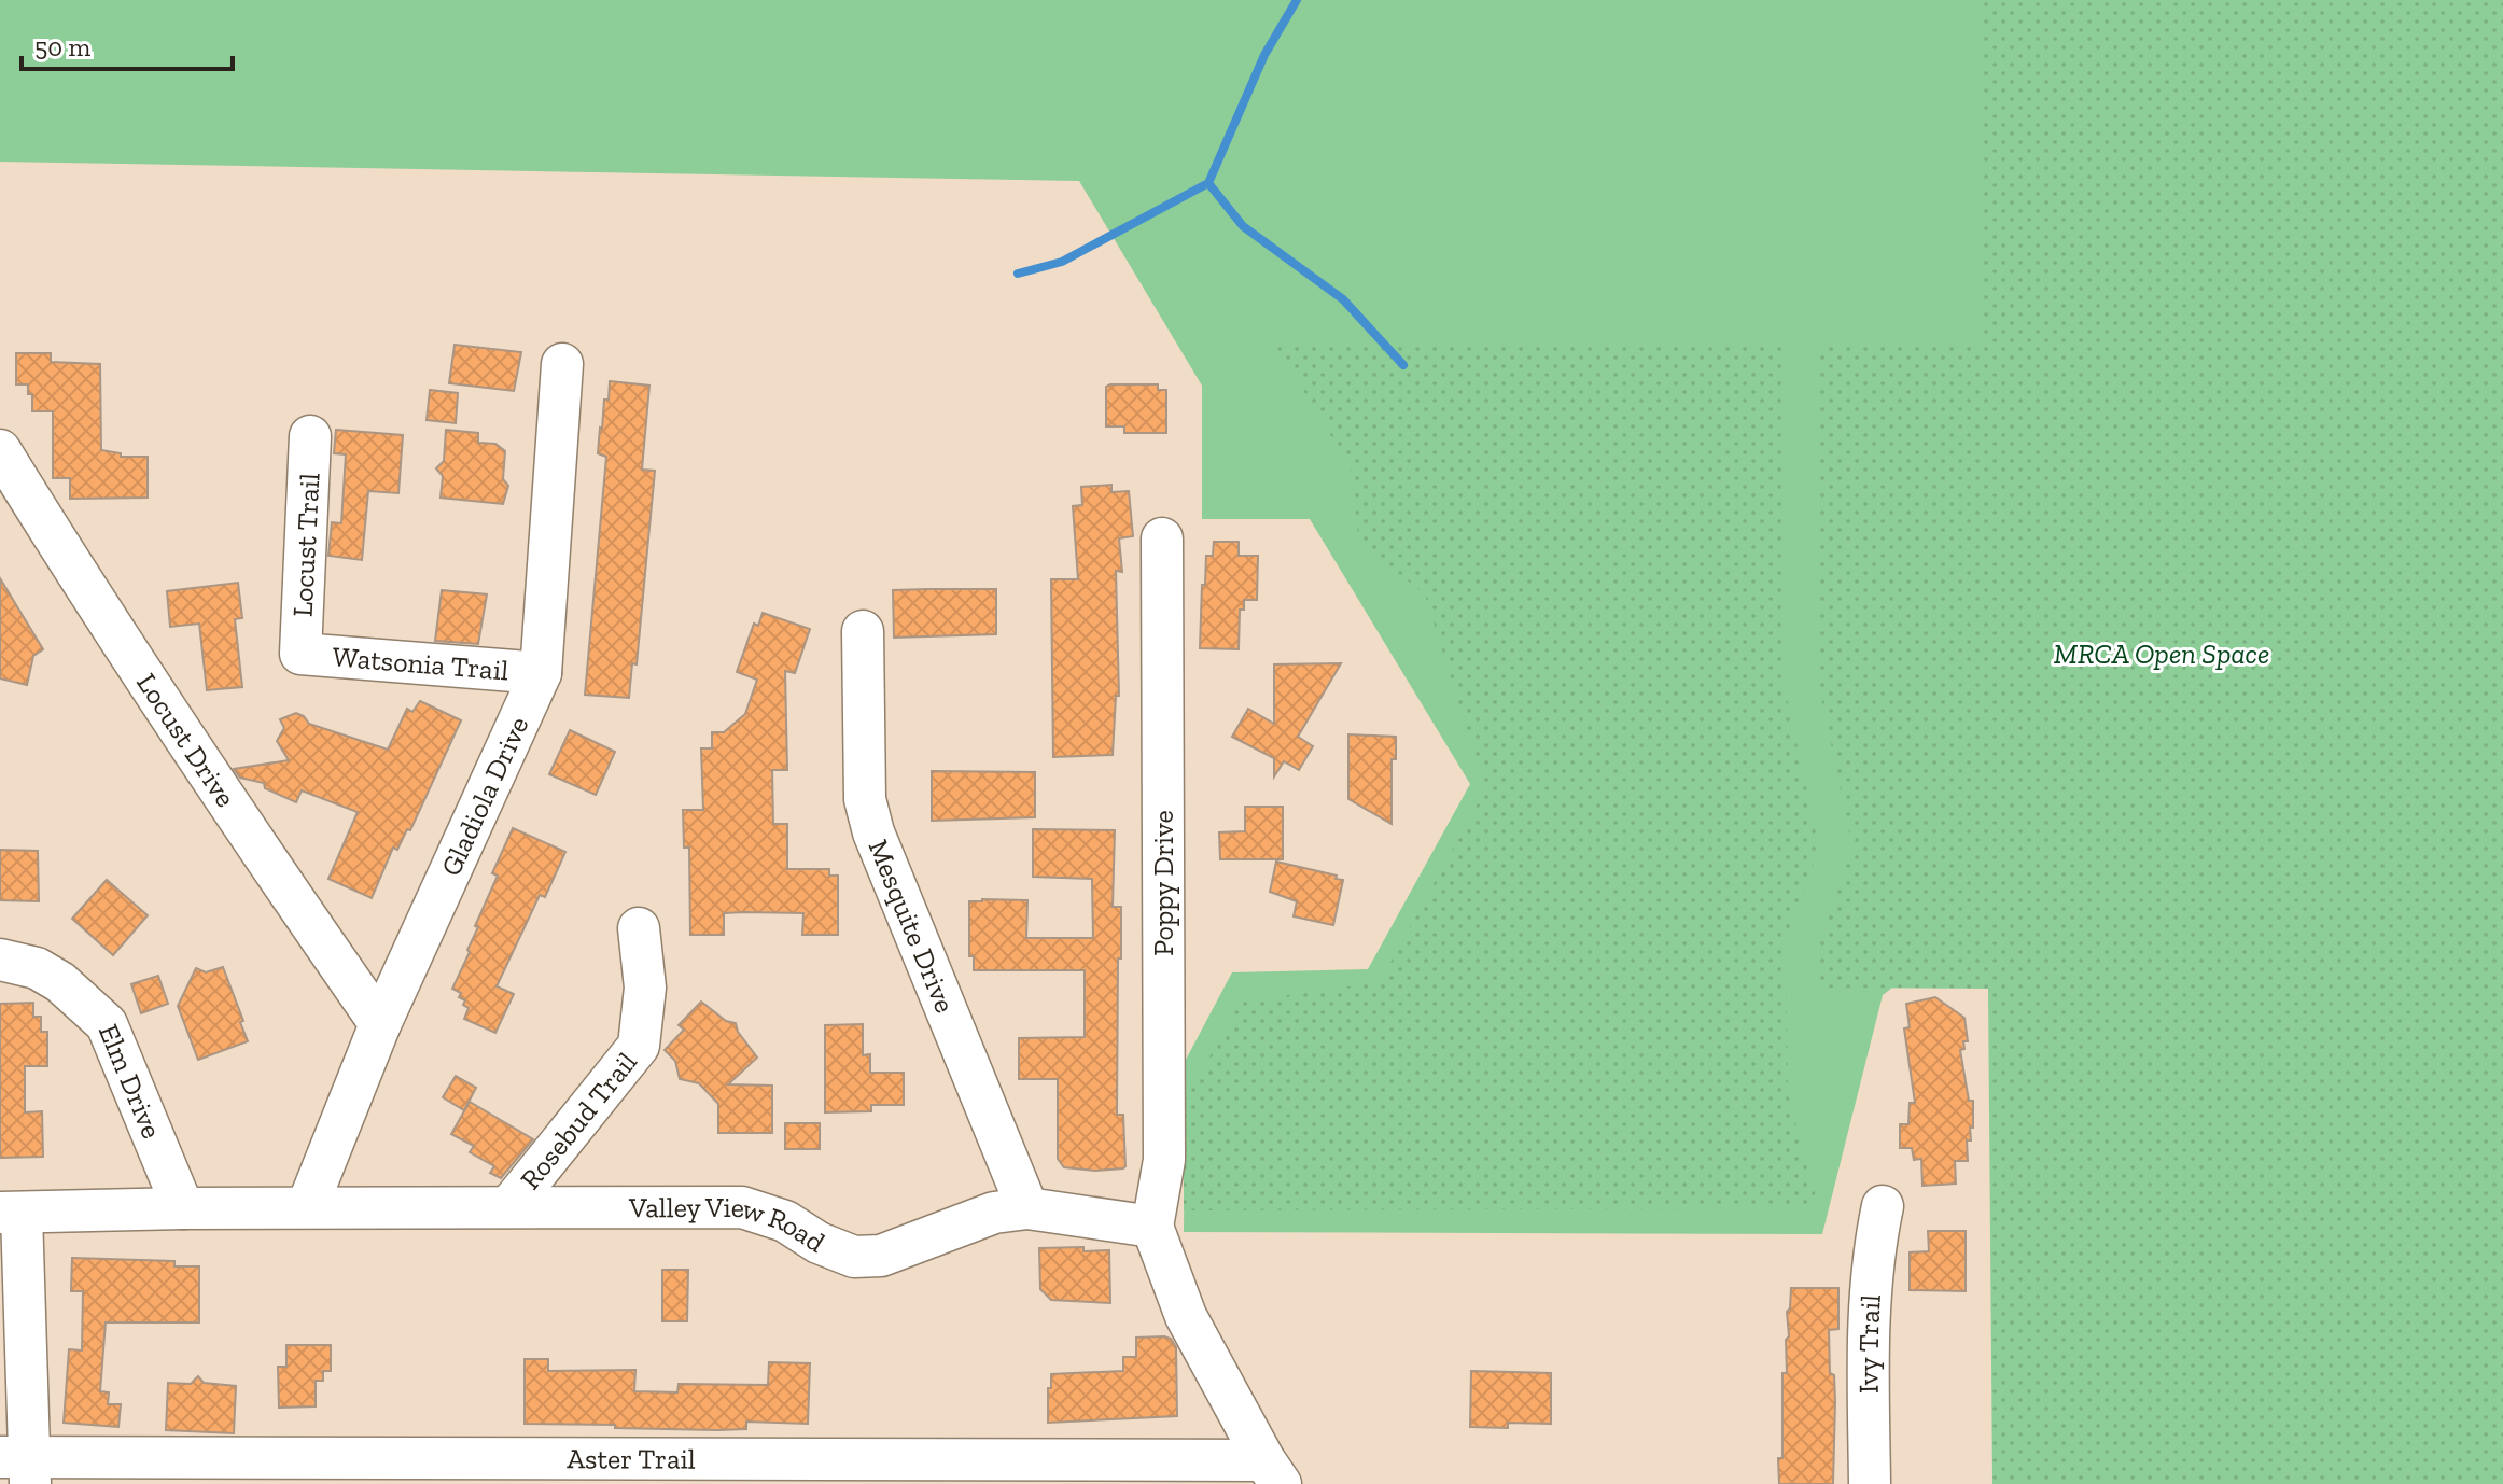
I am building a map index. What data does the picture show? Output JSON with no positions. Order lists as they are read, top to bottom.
{
  "streets": {
    "street": [
      "Locust Trail",
      "Watsonia Trail",
      "Locust Drive",
      "Gladiola Drive",
      "Poppy Drive",
      "Mesquite Drive",
      "Elm Drive",
      "Rosebud Trail",
      "Valley View Road",
      "Ivy Trail",
      "Aster Trail"
    ]
  },
  "crossings": [
    ["Locust Trail", "Watsonia Trail"],
    ["Watsonia Trail", "Gladiola Drive"],
    ["Locust Drive", "Gladiola Drive"],
    ["Gladiola Drive", "Valley View Road"],
    ["Poppy Drive", "Valley View Road"],
    ["Mesquite Drive", "Valley View Road"],
    ["Elm Drive", "Valley View Road"],
    ["Rosebud Trail", "Valley View Road"]
  ],
  "parks": ["MRCA Open Space"],
  "scale_bar": "50 m"
}
